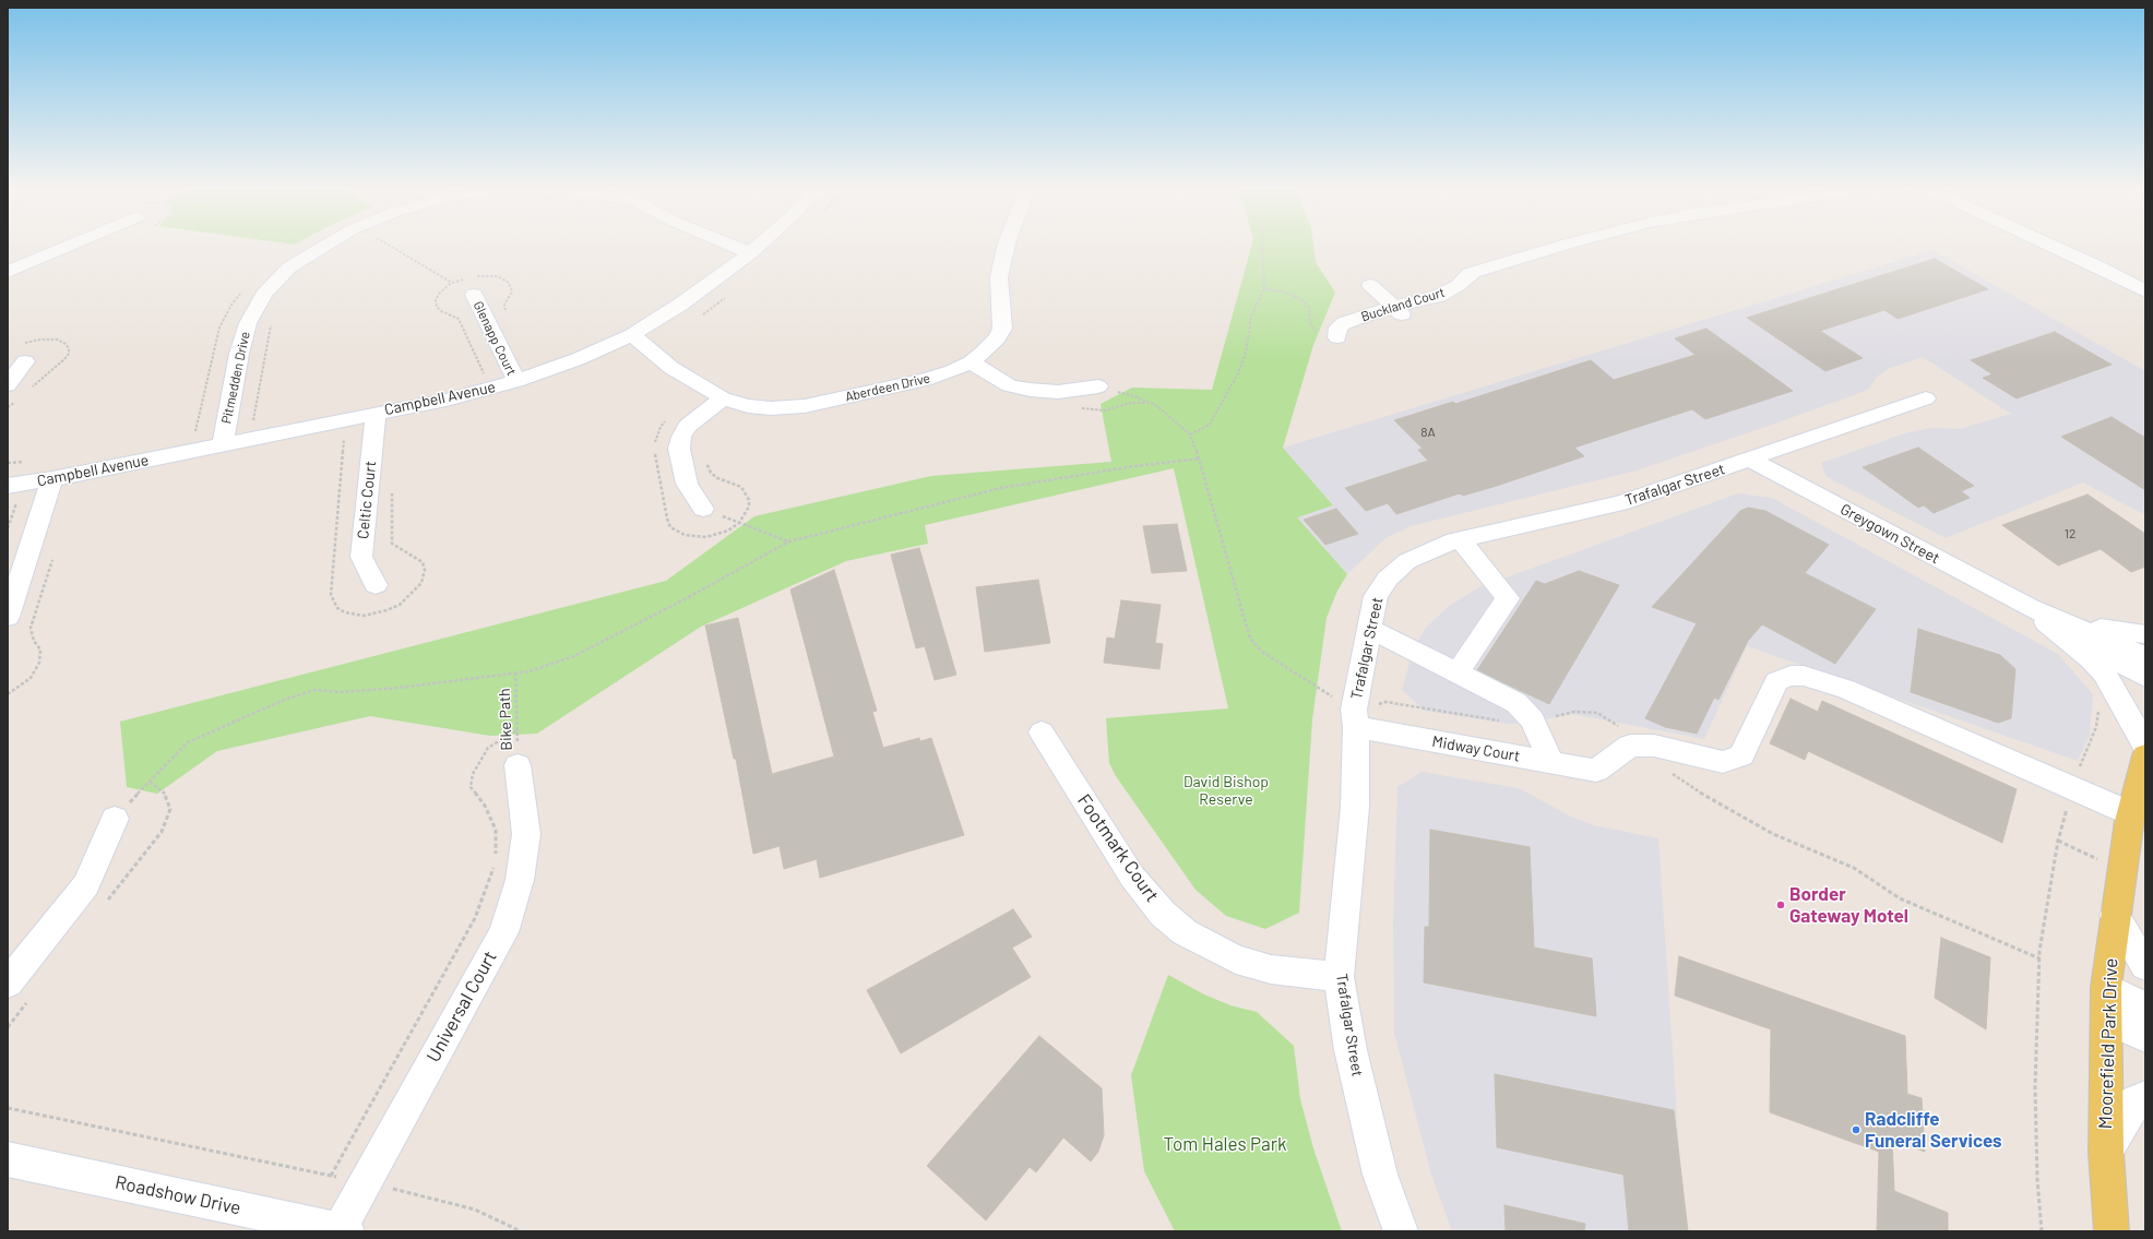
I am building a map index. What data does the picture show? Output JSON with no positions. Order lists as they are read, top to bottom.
{
  "streets": {
    "main road": ["Moorefield Park Drive"],
    "street": [
      "Buckland Court",
      "Glenapp Court",
      "Pitmedden Drive",
      "Aberdeen Drive",
      "Campbell Avenue",
      "Trafalgar Street",
      "Celtic Court",
      "Greygown Street",
      "Midway Court",
      "Footmark Court",
      "Universal Court",
      "Roadshow Drive"
    ],
    "path": ["Bike Path"]
  },
  "crossings": [
    ["Glenapp Court", "Campbell Avenue"],
    ["Pitmedden Drive", "Campbell Avenue"],
    ["Aberdeen Drive", "Campbell Avenue"],
    ["Campbell Avenue", "Celtic Court"],
    ["Trafalgar Street", "Greygown Street"],
    ["Trafalgar Street", "Midway Court"],
    ["Trafalgar Street", "Footmark Court"],
    ["Bike Path", "Universal Court"],
    ["Universal Court", "Roadshow Drive"]
  ],
  "parks": ["David Bishop Reserve", "Tom Hales Park"],
  "places": ["Border Gateway Motel", "Radcliffe Funeral Services"],
  "house_numbers": ["8A", "12"]
}
